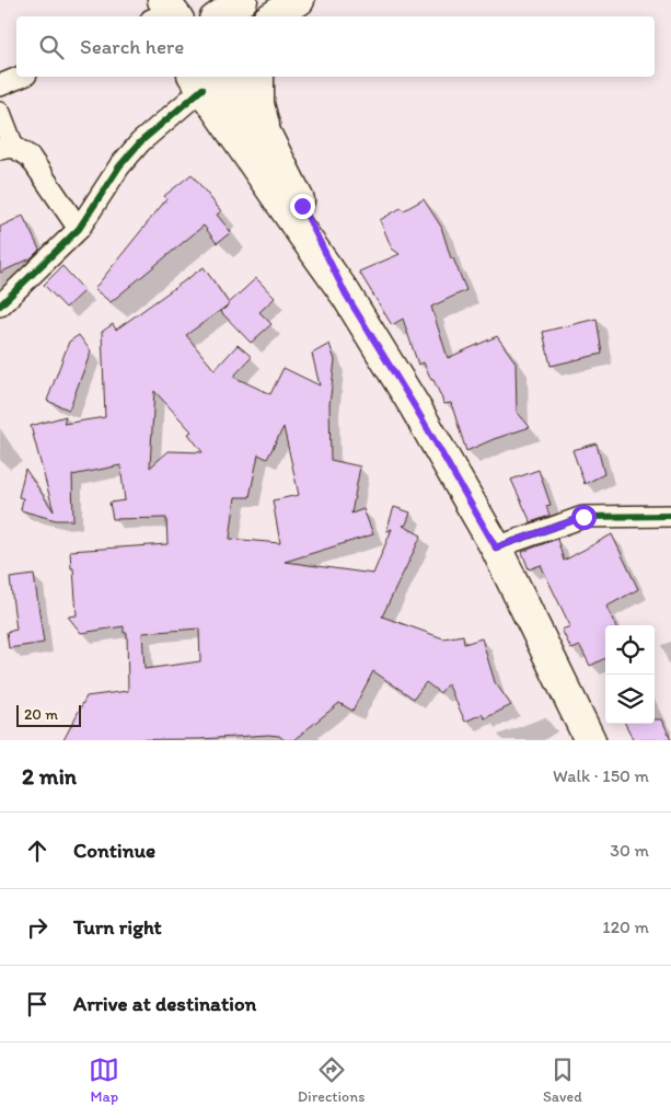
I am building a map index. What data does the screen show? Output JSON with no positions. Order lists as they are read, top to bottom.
{
  "scale_bar": "20 m",
  "page": {
    "search": "Search here",
    "scale": "20 m",
    "heading": ["2 min", "Walk · 150 m"],
    "list": [
      ["Continue", "30 m"],
      ["Turn right", "120 m"],
      "Arrive at destination"
    ],
    "nav": ["Map", "Directions", "Saved"]
  }
}
